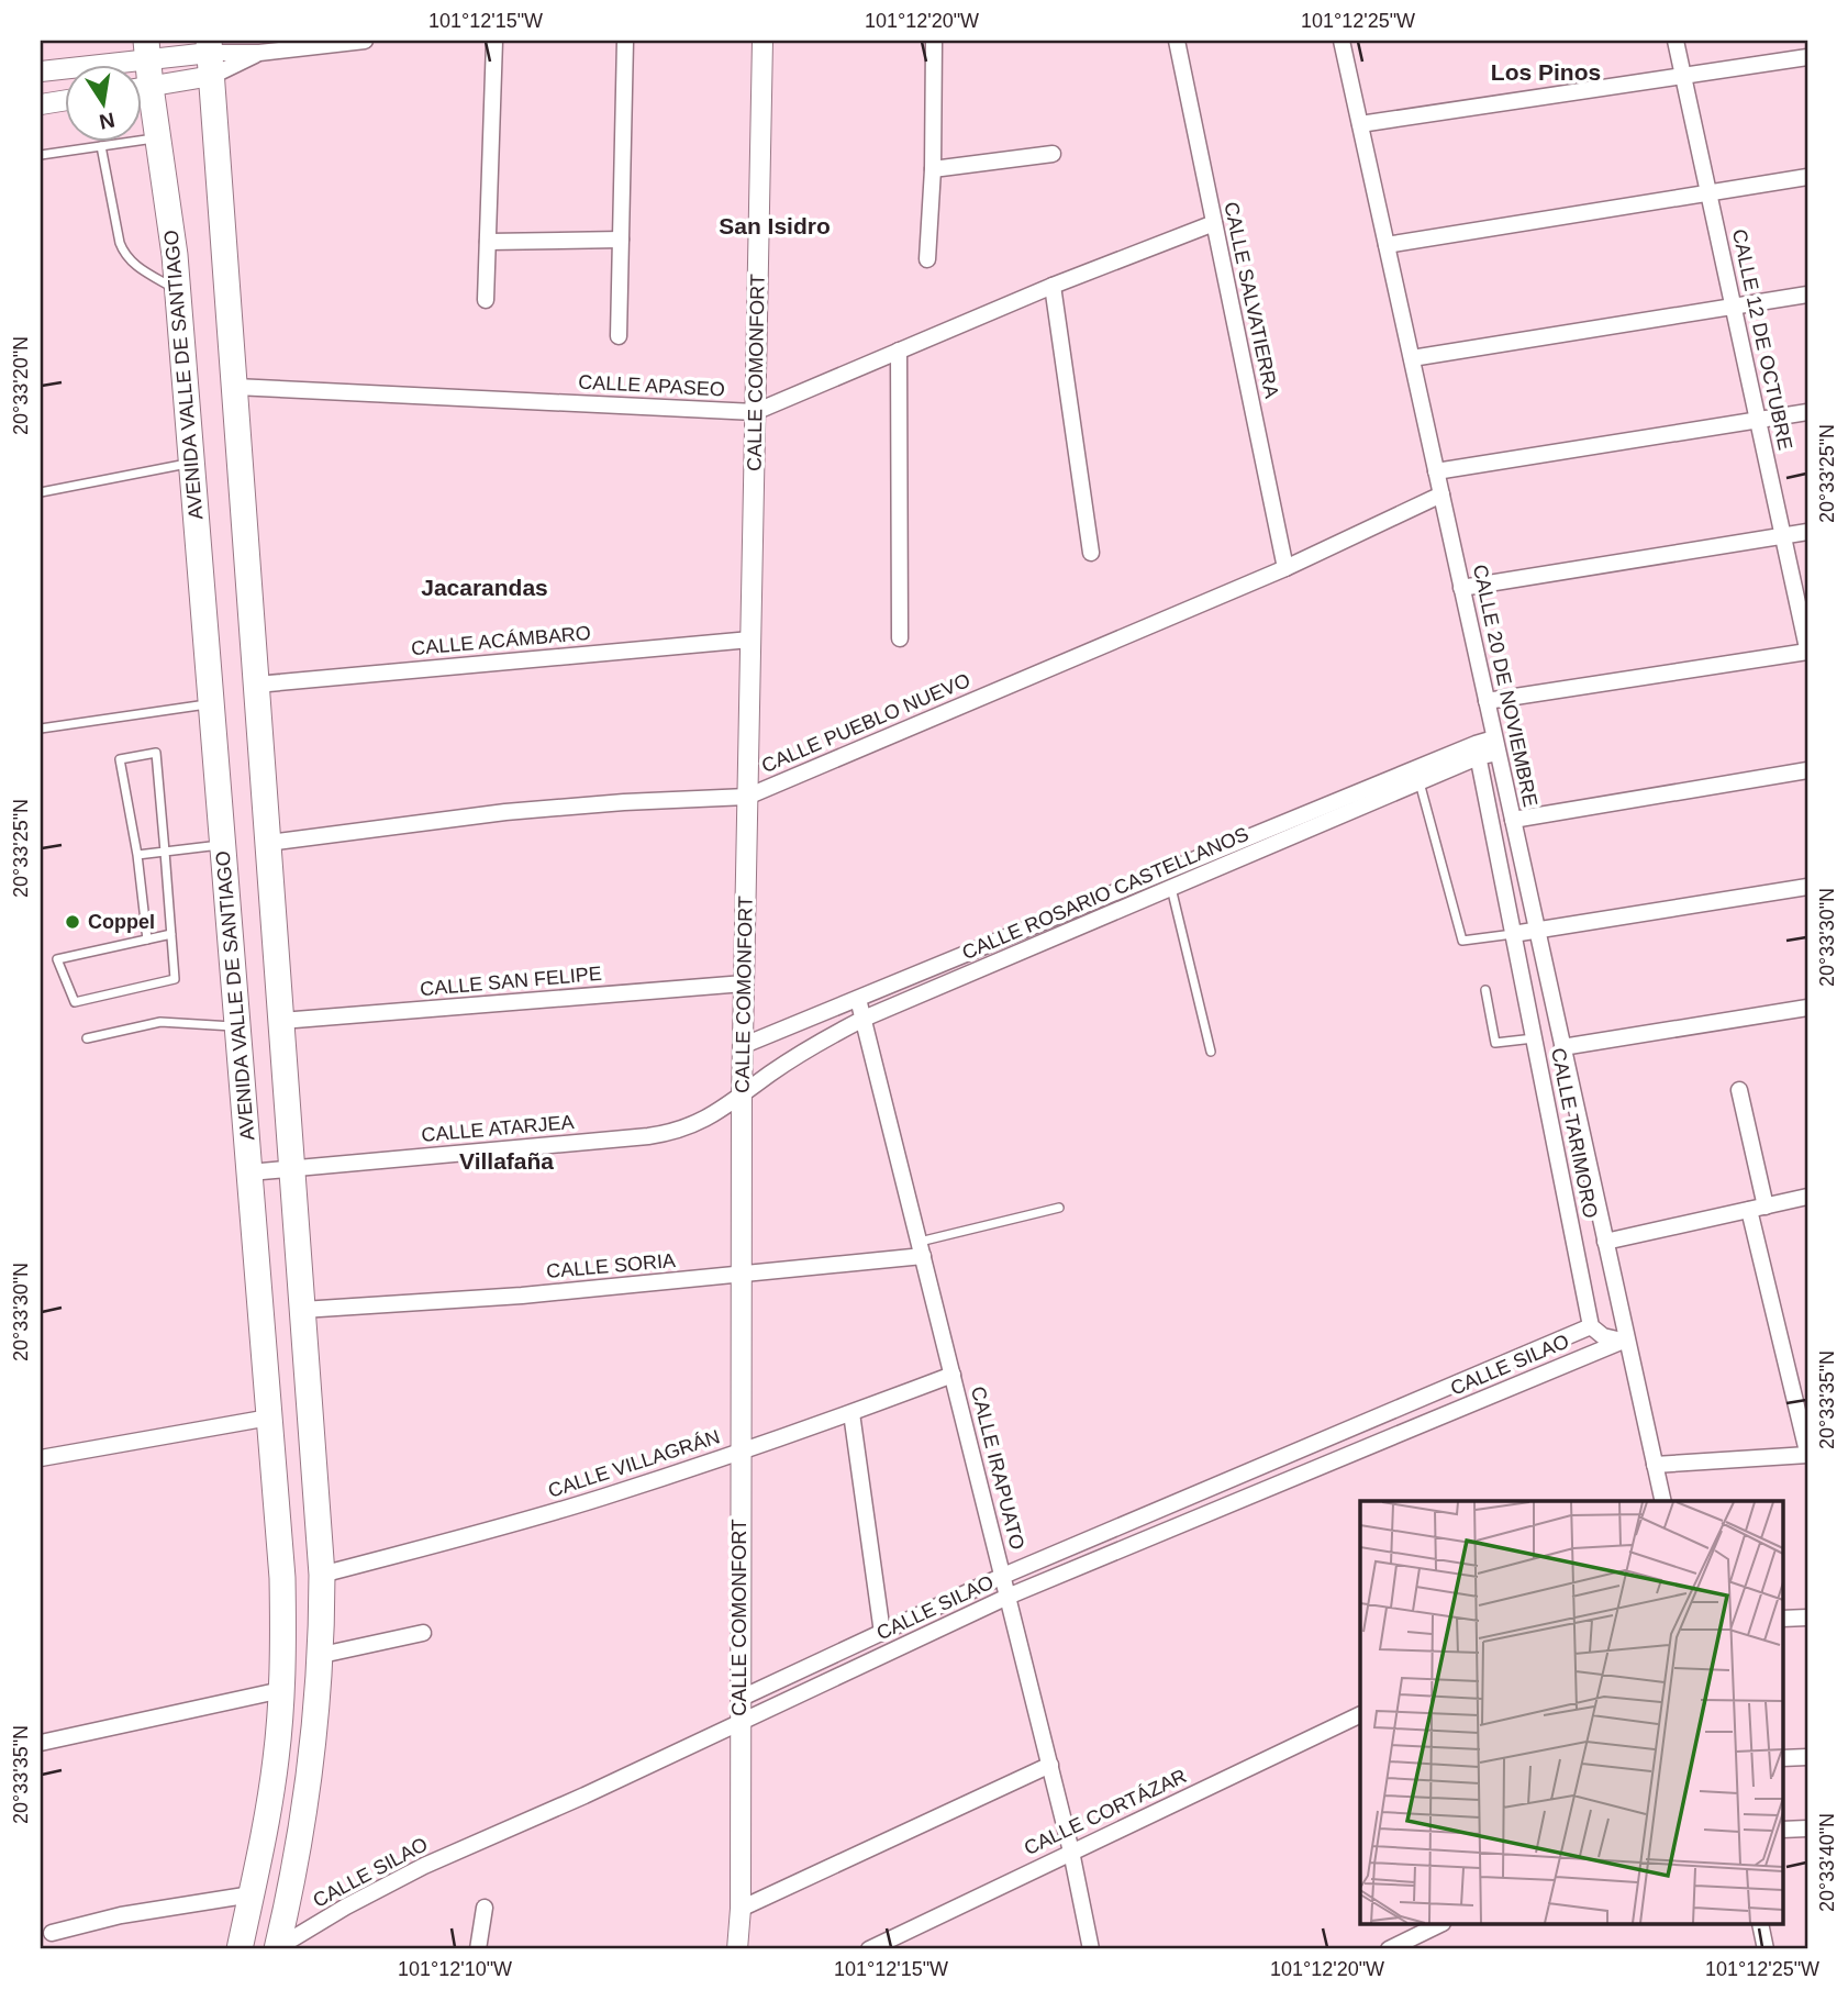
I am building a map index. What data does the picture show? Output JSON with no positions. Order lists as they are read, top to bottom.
{
  "streets": {
    "main road": ["AVENIDA VALLE DE SANTIAGO"],
    "street": [
      "CALLE SALVATIERRA",
      "CALLE 12 DE OCTUBRE",
      "CALLE COMONFORT",
      "CALLE APASEO",
      "CALLE ACÁMBARO",
      "CALLE 20 DE NOVIEMBRE",
      "CALLE PUEBLO NUEVO",
      "CALLE ROSARIO CASTELLANOS",
      "CALLE SAN FELIPE",
      "CALLE ATARJEA",
      "CALLE TARIMORO",
      "CALLE SORIA",
      "CALLE SILAO",
      "CALLE VILLAGRÁN",
      "CALLE IRAPUATO",
      "CALLE CORTÁZAR"
    ]
  },
  "crossings": [
    ["CALLE SALVATIERRA", "CALLE APASEO"],
    ["CALLE SALVATIERRA", "CALLE PUEBLO NUEVO"],
    ["CALLE COMONFORT", "CALLE APASEO"],
    ["CALLE COMONFORT", "CALLE ACÁMBARO"],
    ["CALLE COMONFORT", "CALLE PUEBLO NUEVO"],
    ["CALLE COMONFORT", "CALLE ROSARIO CASTELLANOS"],
    ["CALLE COMONFORT", "CALLE SAN FELIPE"],
    ["CALLE COMONFORT", "CALLE ATARJEA"],
    ["CALLE COMONFORT", "CALLE SORIA"],
    ["CALLE COMONFORT", "CALLE SILAO"],
    ["CALLE COMONFORT", "CALLE VILLAGRÁN"],
    ["AVENIDA VALLE DE SANTIAGO", "CALLE ATARJEA"],
    ["CALLE 20 DE NOVIEMBRE", "CALLE PUEBLO NUEVO"],
    ["CALLE 20 DE NOVIEMBRE", "CALLE ROSARIO CASTELLANOS"],
    ["CALLE 20 DE NOVIEMBRE", "CALLE SILAO"],
    ["CALLE ROSARIO CASTELLANOS", "CALLE ATARJEA"],
    ["CALLE ROSARIO CASTELLANOS", "CALLE TARIMORO"],
    ["CALLE ROSARIO CASTELLANOS", "CALLE IRAPUATO"],
    ["CALLE TARIMORO", "CALLE SILAO"],
    ["CALLE SORIA", "CALLE IRAPUATO"],
    ["CALLE SILAO", "CALLE IRAPUATO"],
    ["CALLE VILLAGRÁN", "CALLE IRAPUATO"],
    ["CALLE IRAPUATO", "CALLE CORTÁZAR"]
  ],
  "districts": [
    "Los Pinos",
    "San Isidro",
    "Jacarandas",
    "Villafaña"
  ],
  "places": ["Coppel"],
  "north": "bottom",
  "coordinates": [
    "101°12'15\"W",
    "101°12'20\"W",
    "101°12'25\"W",
    "20°33'20\"N",
    "20°33'25\"N",
    "20°33'30\"N",
    "20°33'35\"N",
    "20°33'40\"N",
    "101°12'10\"W"
  ]
}
